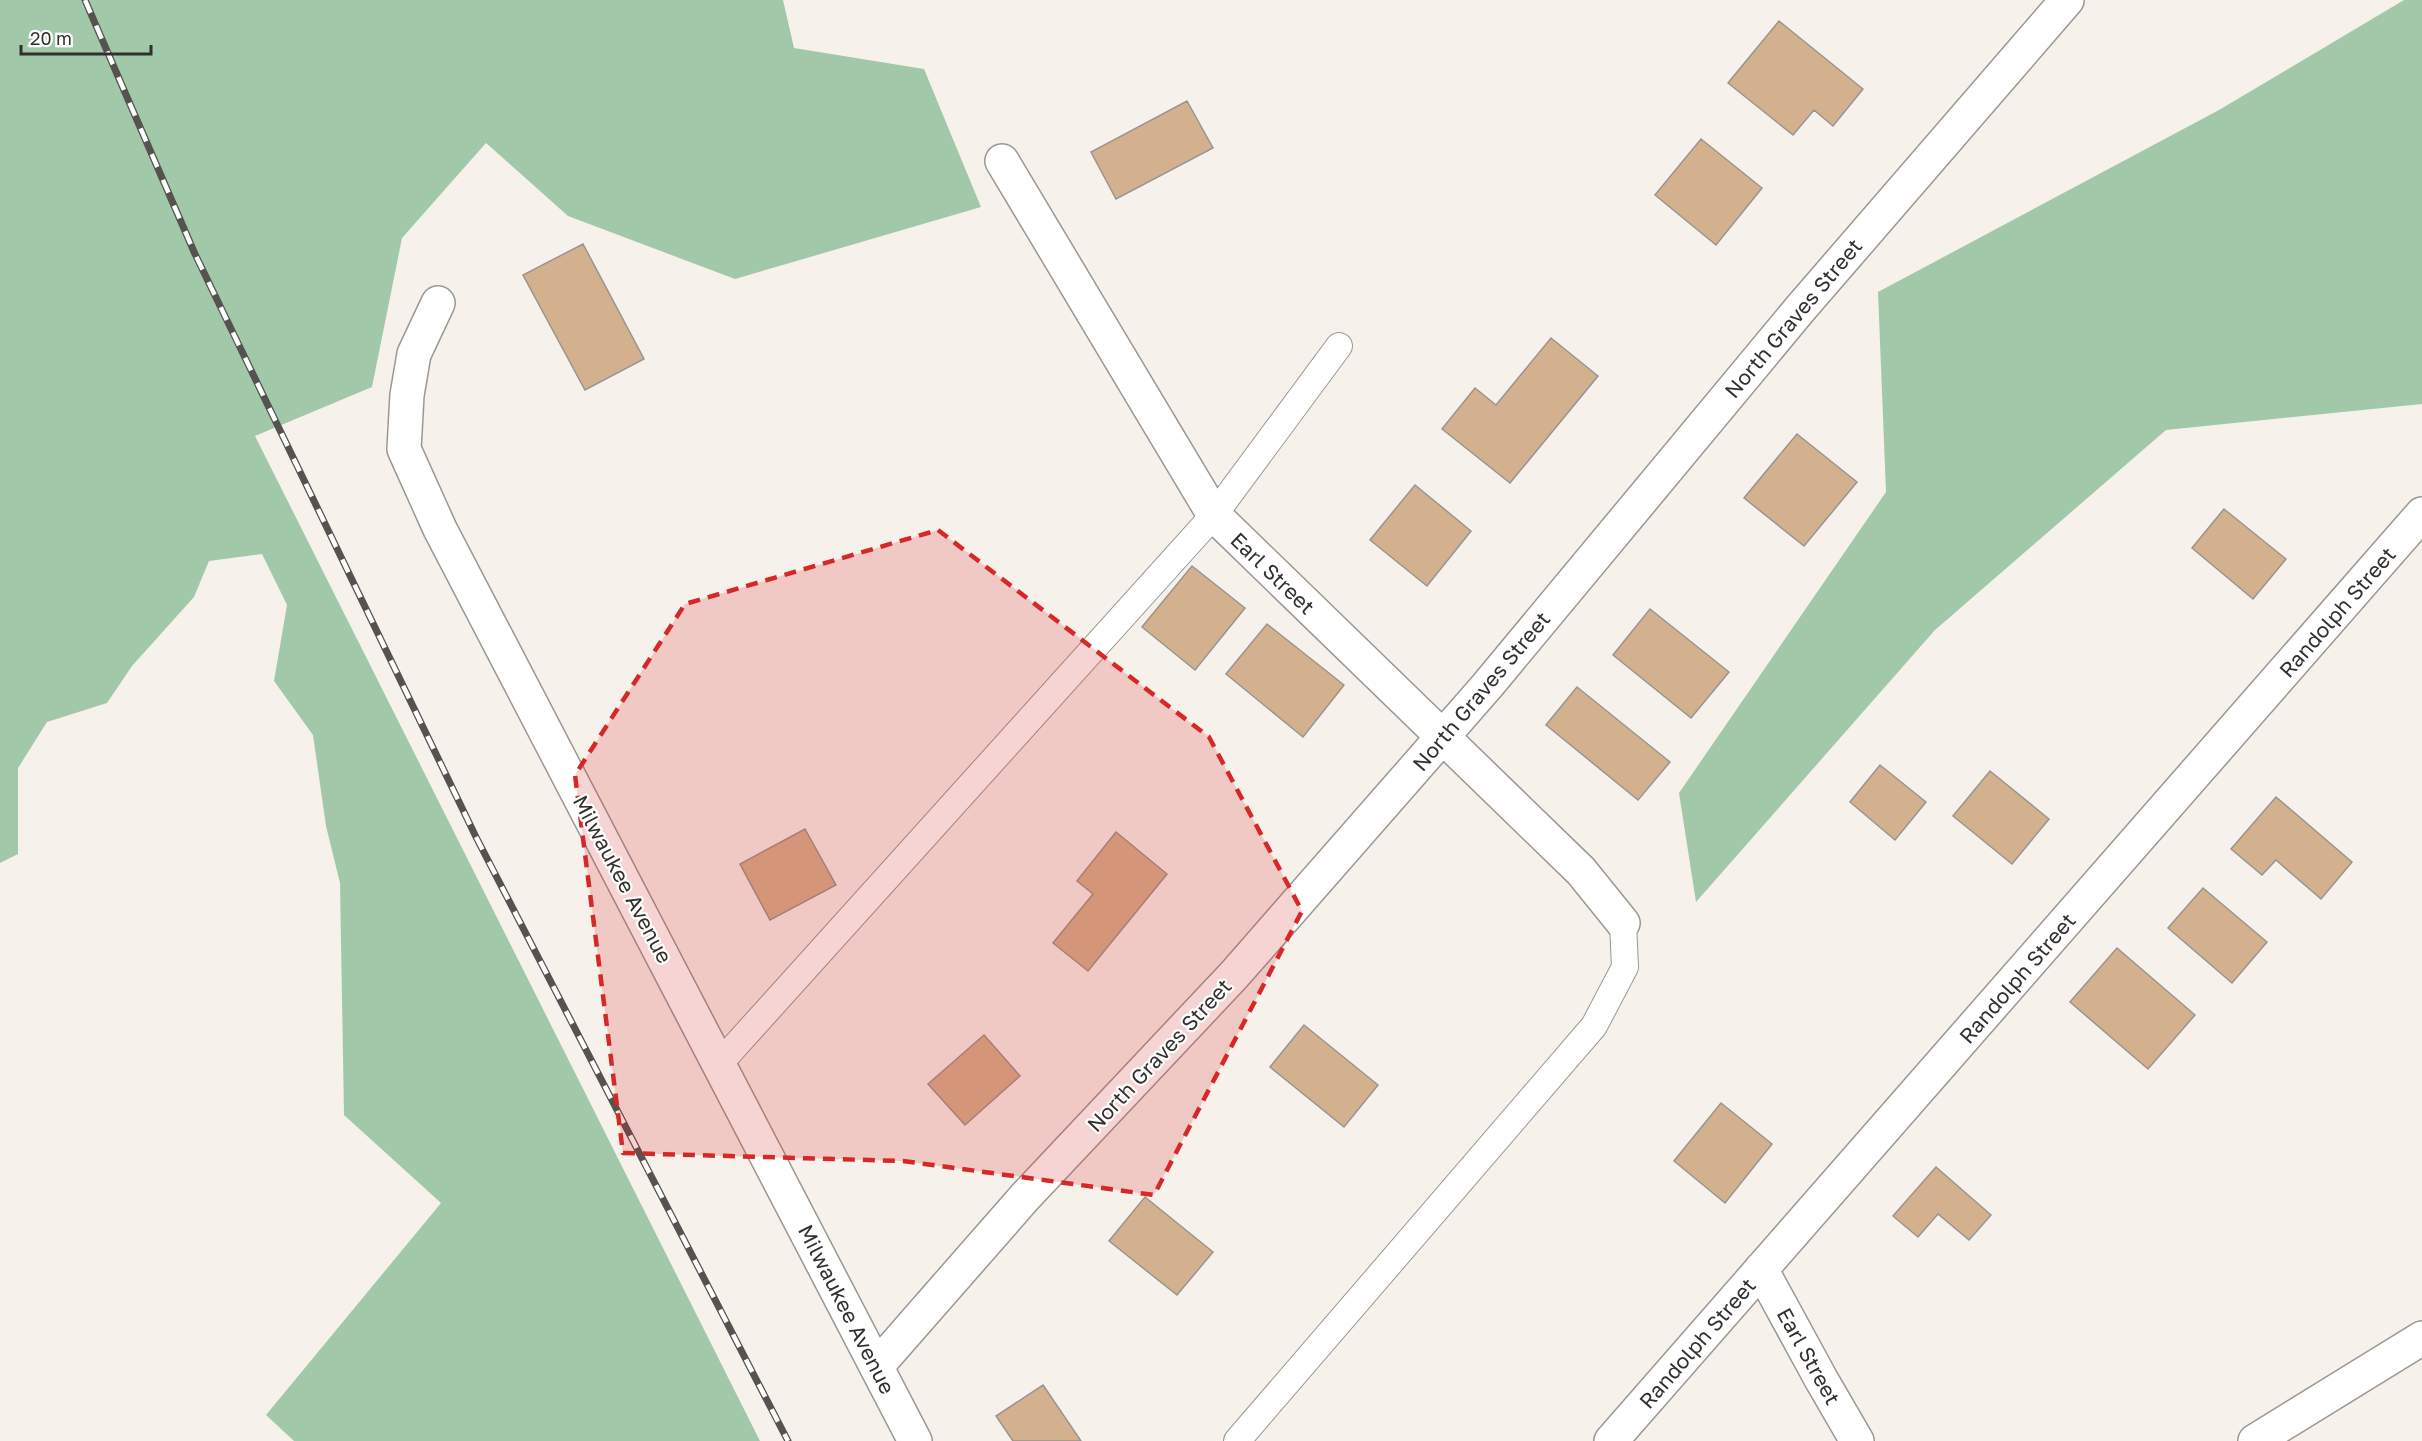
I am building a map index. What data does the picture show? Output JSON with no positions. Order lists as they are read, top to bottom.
{
  "streets": {
    "street": [
      "North Graves Street",
      "Earl Street",
      "Randolph Street",
      "Milwaukee Avenue"
    ]
  },
  "crossings": [
    ["North Graves Street", "Earl Street"],
    ["North Graves Street", "Milwaukee Avenue"],
    ["Earl Street", "Randolph Street"]
  ],
  "scale_bar": "20 m"
}
